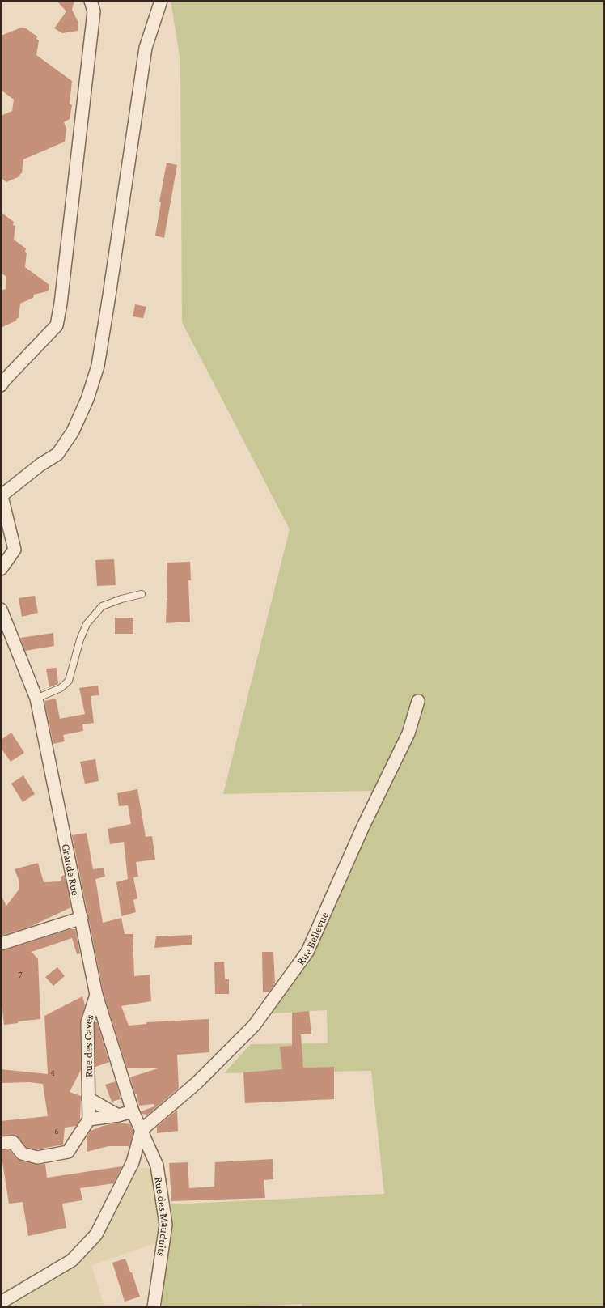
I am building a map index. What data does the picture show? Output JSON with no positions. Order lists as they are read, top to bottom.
{
  "streets": {
    "street": [
      "Grande Rue",
      "Rue Bellevue",
      "Rue des Caves",
      "Rue des Mauduits"
    ]
  },
  "crossings": [
    ["Grande Rue", "Rue Bellevue"],
    ["Grande Rue", "Rue des Caves"],
    ["Grande Rue", "Rue des Mauduits"],
    ["Rue Bellevue", "Rue des Mauduits"]
  ],
  "house_numbers": ["7", "4", "6"]
}
